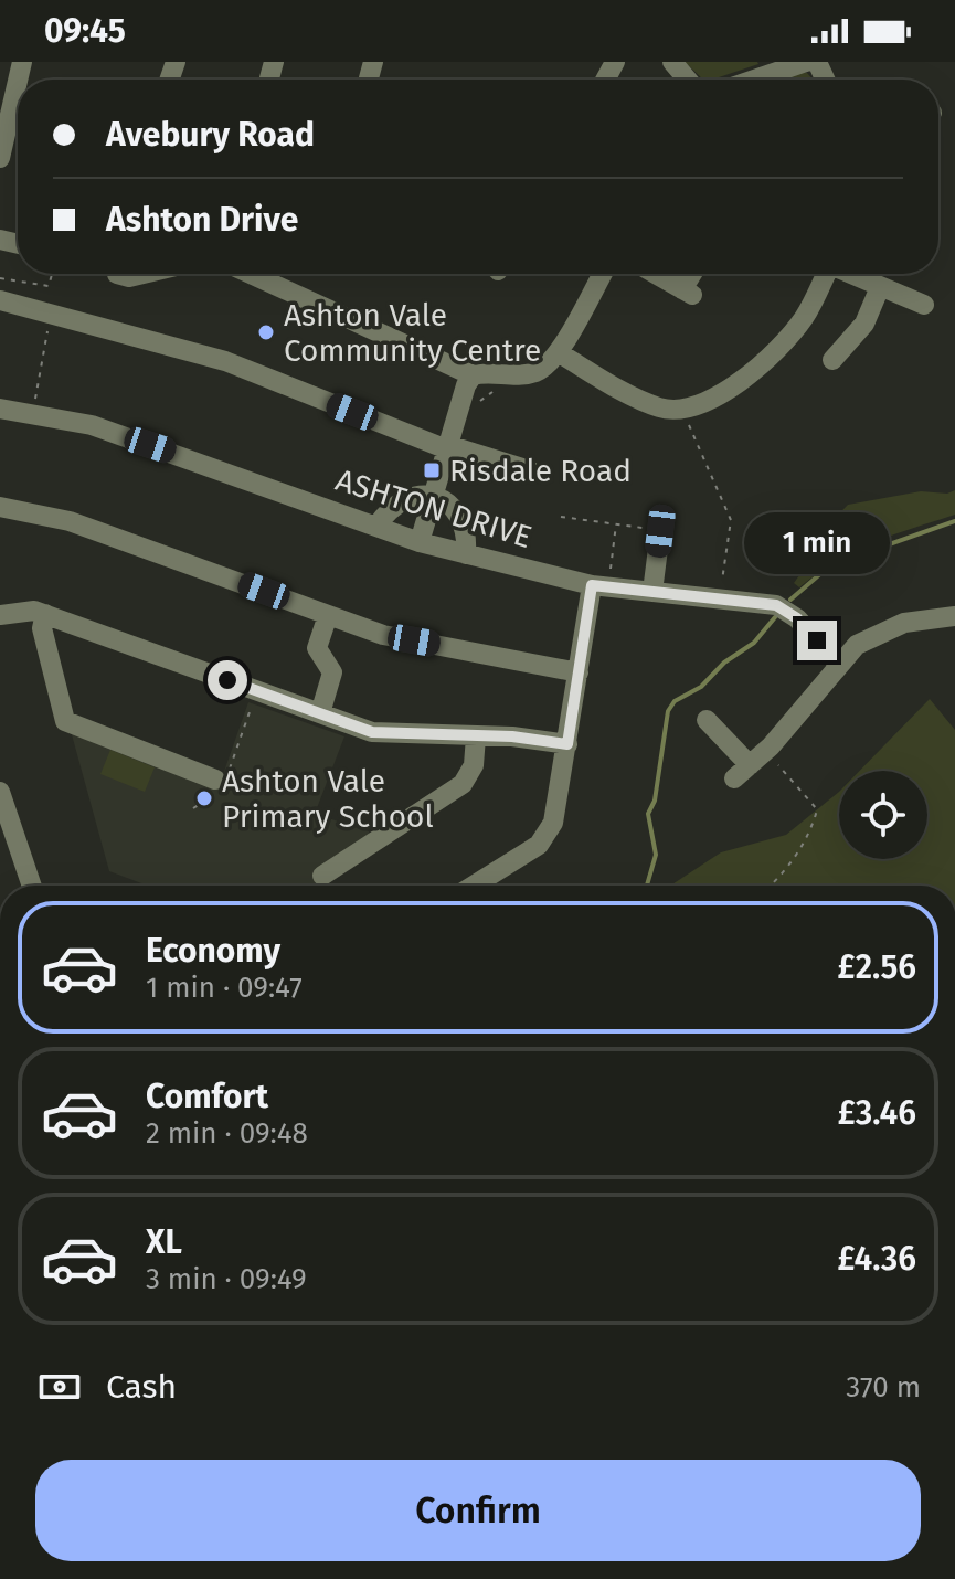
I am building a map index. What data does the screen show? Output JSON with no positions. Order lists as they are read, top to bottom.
{
  "streets": {
    "street": ["ASHTON DRIVE"]
  },
  "places": {
    "other": ["Ashton Vale Community Centre", "Ashton Vale Primary School"],
    "transit": ["Risdale Road"]
  },
  "page": {
    "status": "09:45",
    "banner": ["Avebury Road", "Ashton Drive"],
    "bubble": "1 min",
    "list": [
      {
        "name": "Economy",
        "note": "1 min · 09:47",
        "value": "£2.56"
      },
      {
        "name": "Comfort",
        "note": "2 min · 09:48",
        "value": "£3.46"
      },
      {
        "name": "XL",
        "note": "3 min · 09:49",
        "value": "£4.36"
      }
    ],
    "pay": ["Cash", "370 m"],
    "buttons": "Confirm"
  }
}
